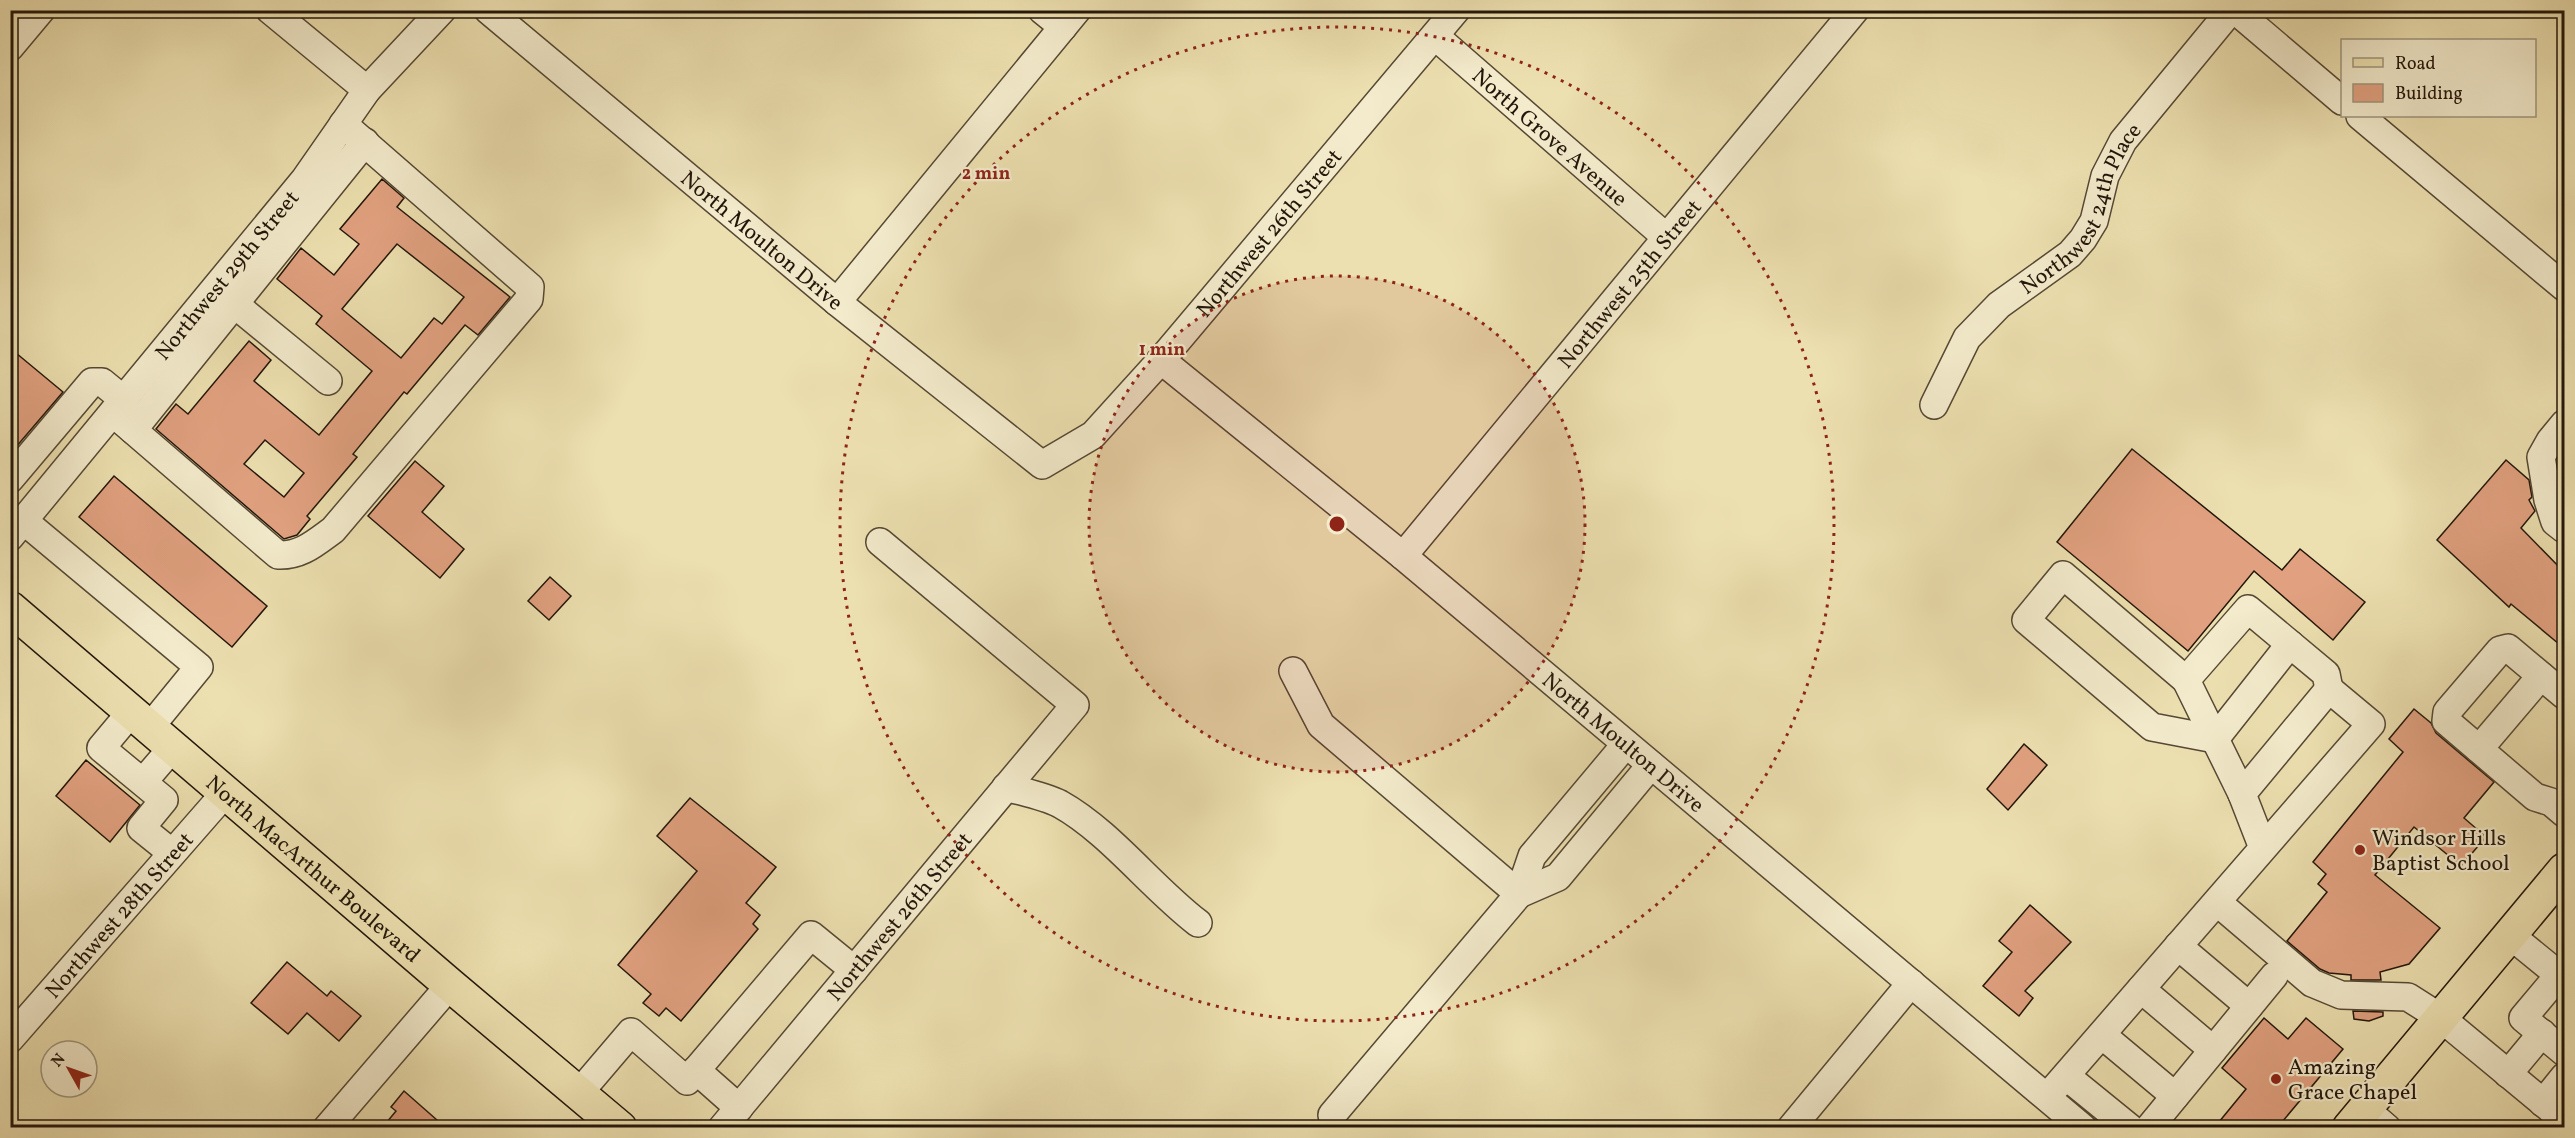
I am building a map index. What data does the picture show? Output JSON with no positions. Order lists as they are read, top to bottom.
{
  "streets": {
    "main road": ["North MacArthur Boulevard"],
    "street": [
      "North Grove Avenue",
      "Northwest 24th Place",
      "Northwest 26th Street",
      "North Moulton Drive",
      "Northwest 29th Street",
      "Northwest 25th Street",
      "Northwest 28th Street"
    ]
  },
  "crossings": [
    ["North Grove Avenue", "Northwest 26th Street"],
    ["North Grove Avenue", "Northwest 25th Street"],
    ["Northwest 26th Street", "North Moulton Drive"],
    ["North Moulton Drive", "Northwest 25th Street"],
    ["North MacArthur Boulevard", "Northwest 28th Street"]
  ],
  "places": ["Windsor Hills Baptist School", "Amazing Grace Chapel"],
  "legend": ["Road", "Building"],
  "north": "top left",
  "rings": ["2 min", "1 min"]
}
